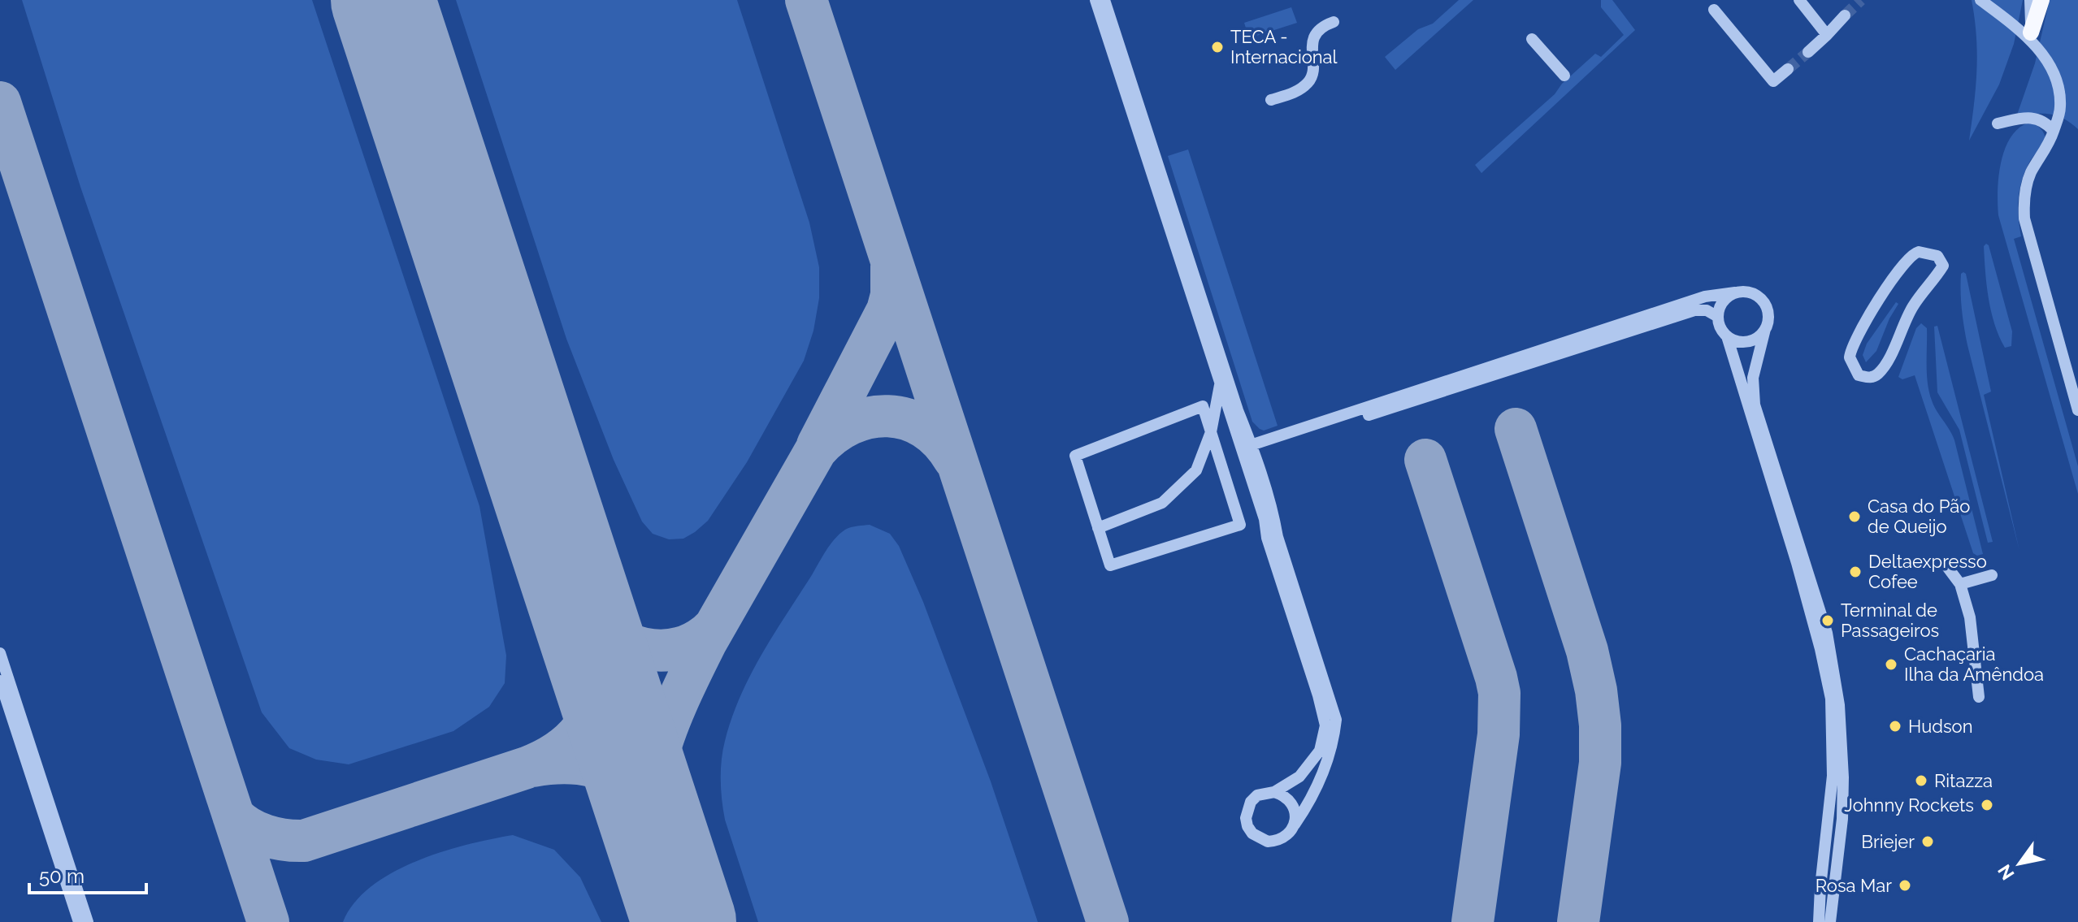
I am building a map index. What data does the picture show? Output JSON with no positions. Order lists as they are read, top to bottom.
{
  "places": [
    "TECA - Internacional",
    "Casa do Pão de Queijo",
    "Deltaexpresso Cofee",
    "Terminal de Passageiros",
    "Cachaçaria Ilha da Amêndoa",
    "Hudson",
    "Ritazza",
    "Johnny Rockets",
    "Briejer",
    "Rosa Mar"
  ],
  "scale_bar": "50 m",
  "north": "bottom left"
}
